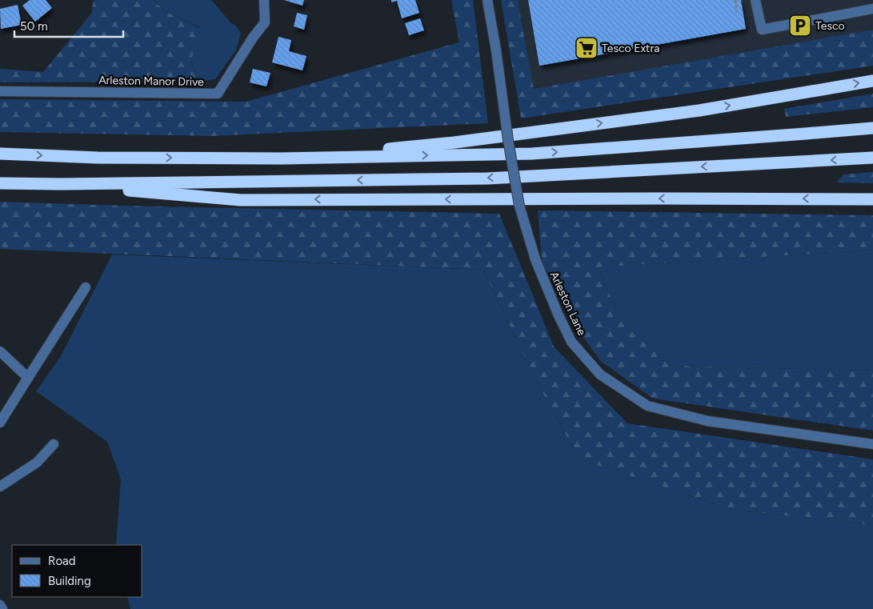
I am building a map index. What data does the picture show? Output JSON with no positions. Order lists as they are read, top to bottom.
{
  "streets": {
    "street": ["Arleston Manor Drive", "Arleston Lane"]
  },
  "places": {
    "parking": ["Tesco"],
    "supermarket": ["Tesco Extra"]
  },
  "legend": ["Road", "Building"],
  "scale_bar": "50 m"
}
